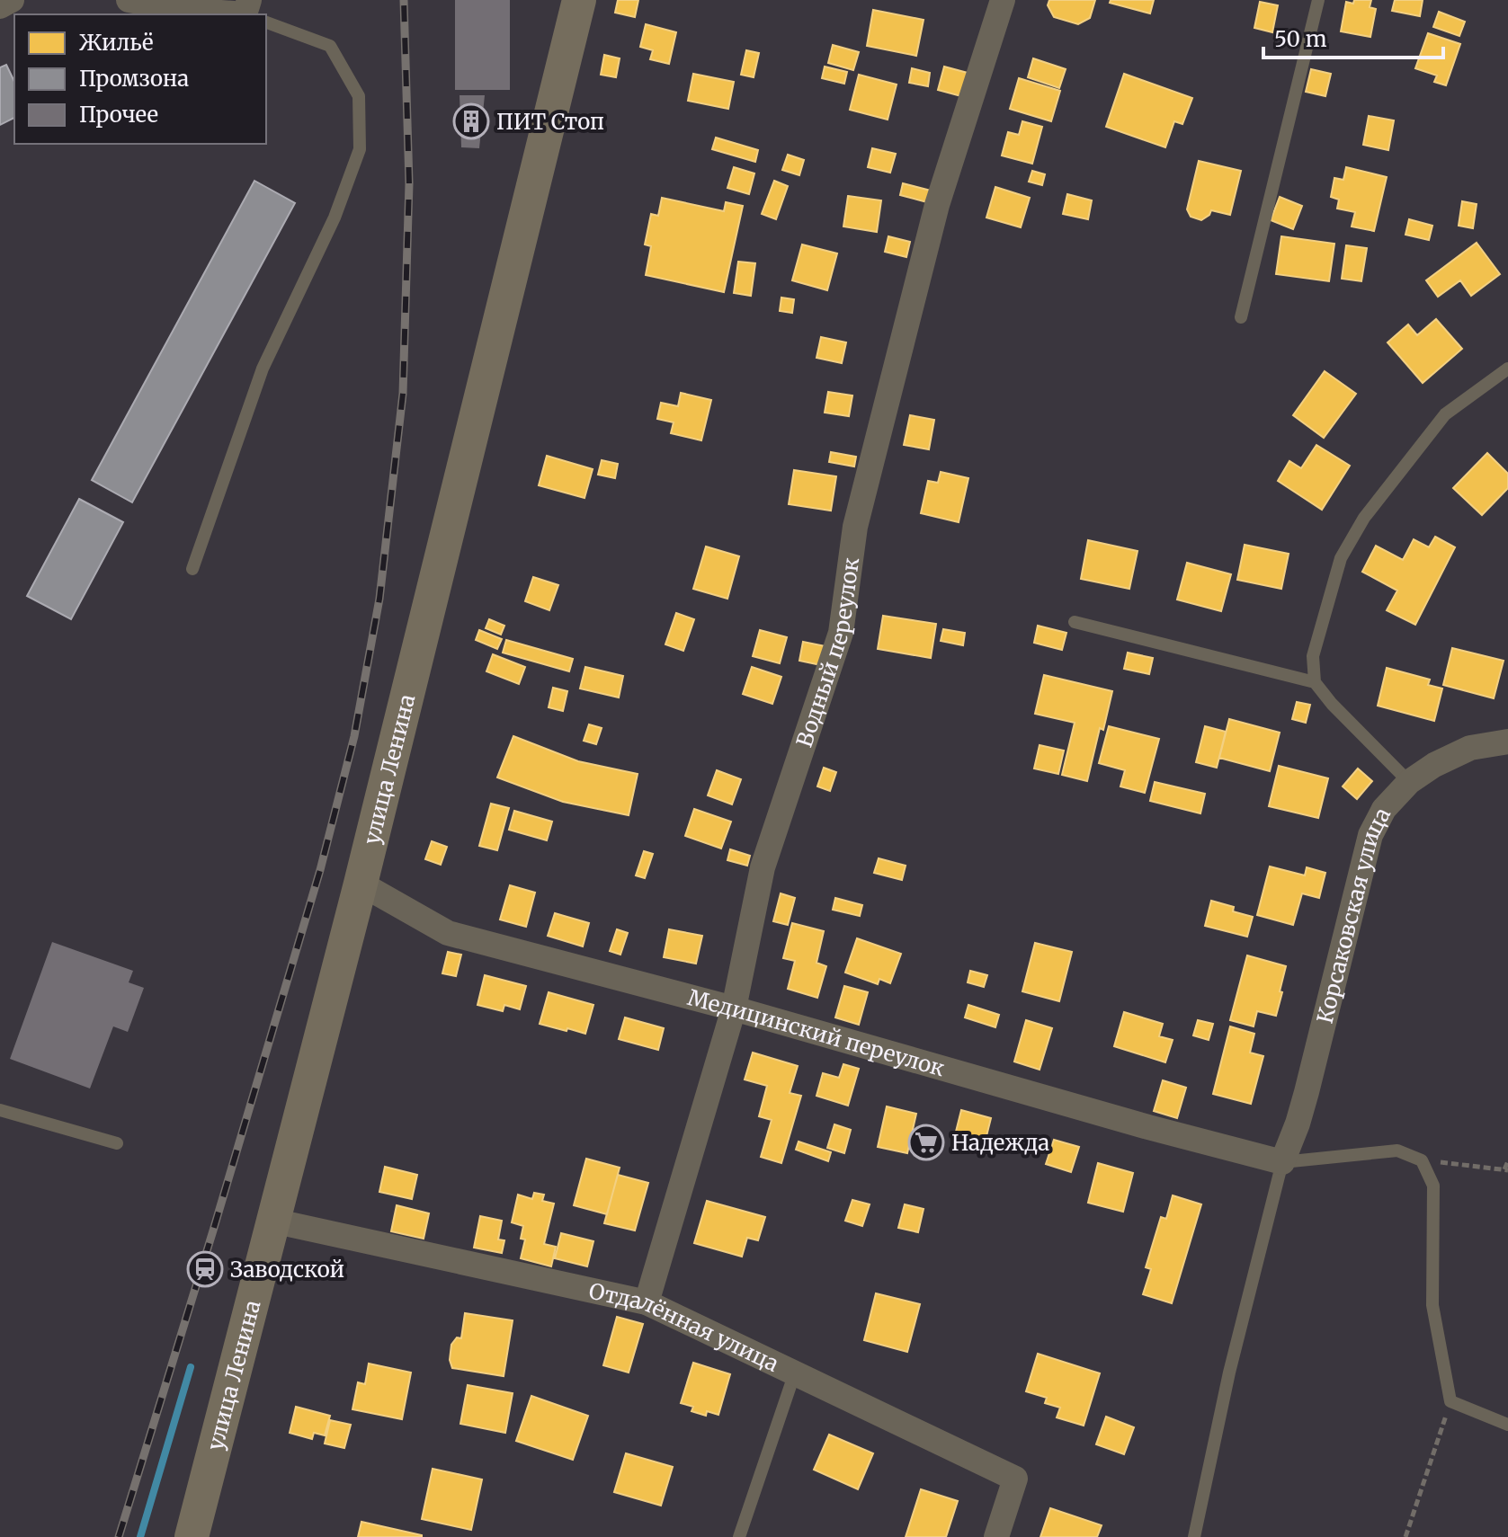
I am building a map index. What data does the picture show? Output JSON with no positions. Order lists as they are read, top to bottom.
{
  "streets": {
    "main road": ["улица Ленина"],
    "street": [
      "Водный переулок",
      "Корсаковская улица",
      "Медицинский переулок",
      "Отдалённая улица"
    ]
  },
  "crossings": [
    ["Водный переулок", "Медицинский переулок"],
    ["Водный переулок", "Отдалённая улица"],
    ["улица Ленина", "Медицинский переулок"],
    ["улица Ленина", "Отдалённая улица"],
    ["Корсаковская улица", "Медицинский переулок"]
  ],
  "places": {
    "building": ["ПИТ Стоп"],
    "supermarket": ["Надежда"],
    "station": ["Заводской"]
  },
  "legend": ["Жильё", "Промзона", "Прочее"],
  "scale_bar": "50 m"
}
